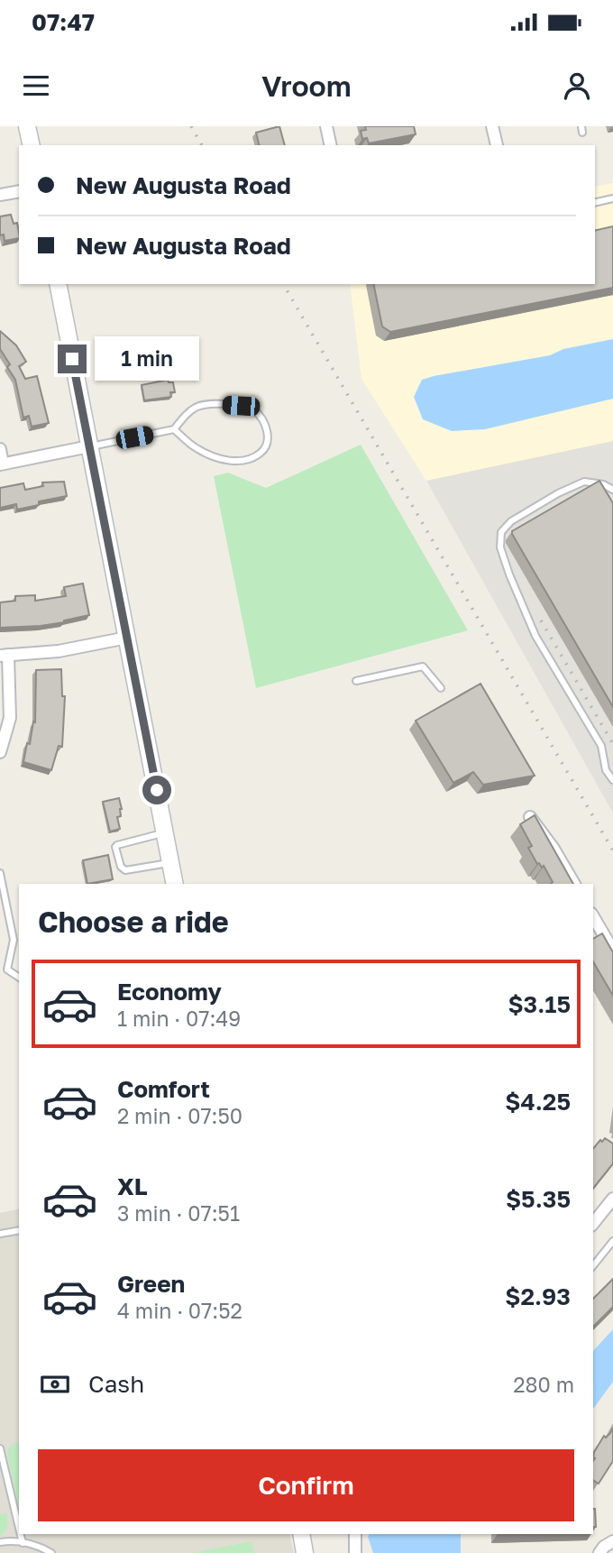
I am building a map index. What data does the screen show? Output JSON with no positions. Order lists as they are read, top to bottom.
{
  "page": {
    "status": "07:47",
    "header": "Vroom",
    "banner": ["New Augusta Road", "New Augusta Road"],
    "bubble": "1 min",
    "heading": "Choose a ride",
    "list": [
      {
        "name": "Economy",
        "note": "1 min · 07:49",
        "value": "$3.15"
      },
      {
        "name": "Comfort",
        "note": "2 min · 07:50",
        "value": "$4.25"
      },
      {
        "name": "XL",
        "note": "3 min · 07:51",
        "value": "$5.35"
      },
      {
        "name": "Green",
        "note": "4 min · 07:52",
        "value": "$2.93"
      }
    ],
    "pay": ["Cash", "280 m"],
    "buttons": "Confirm"
  }
}
